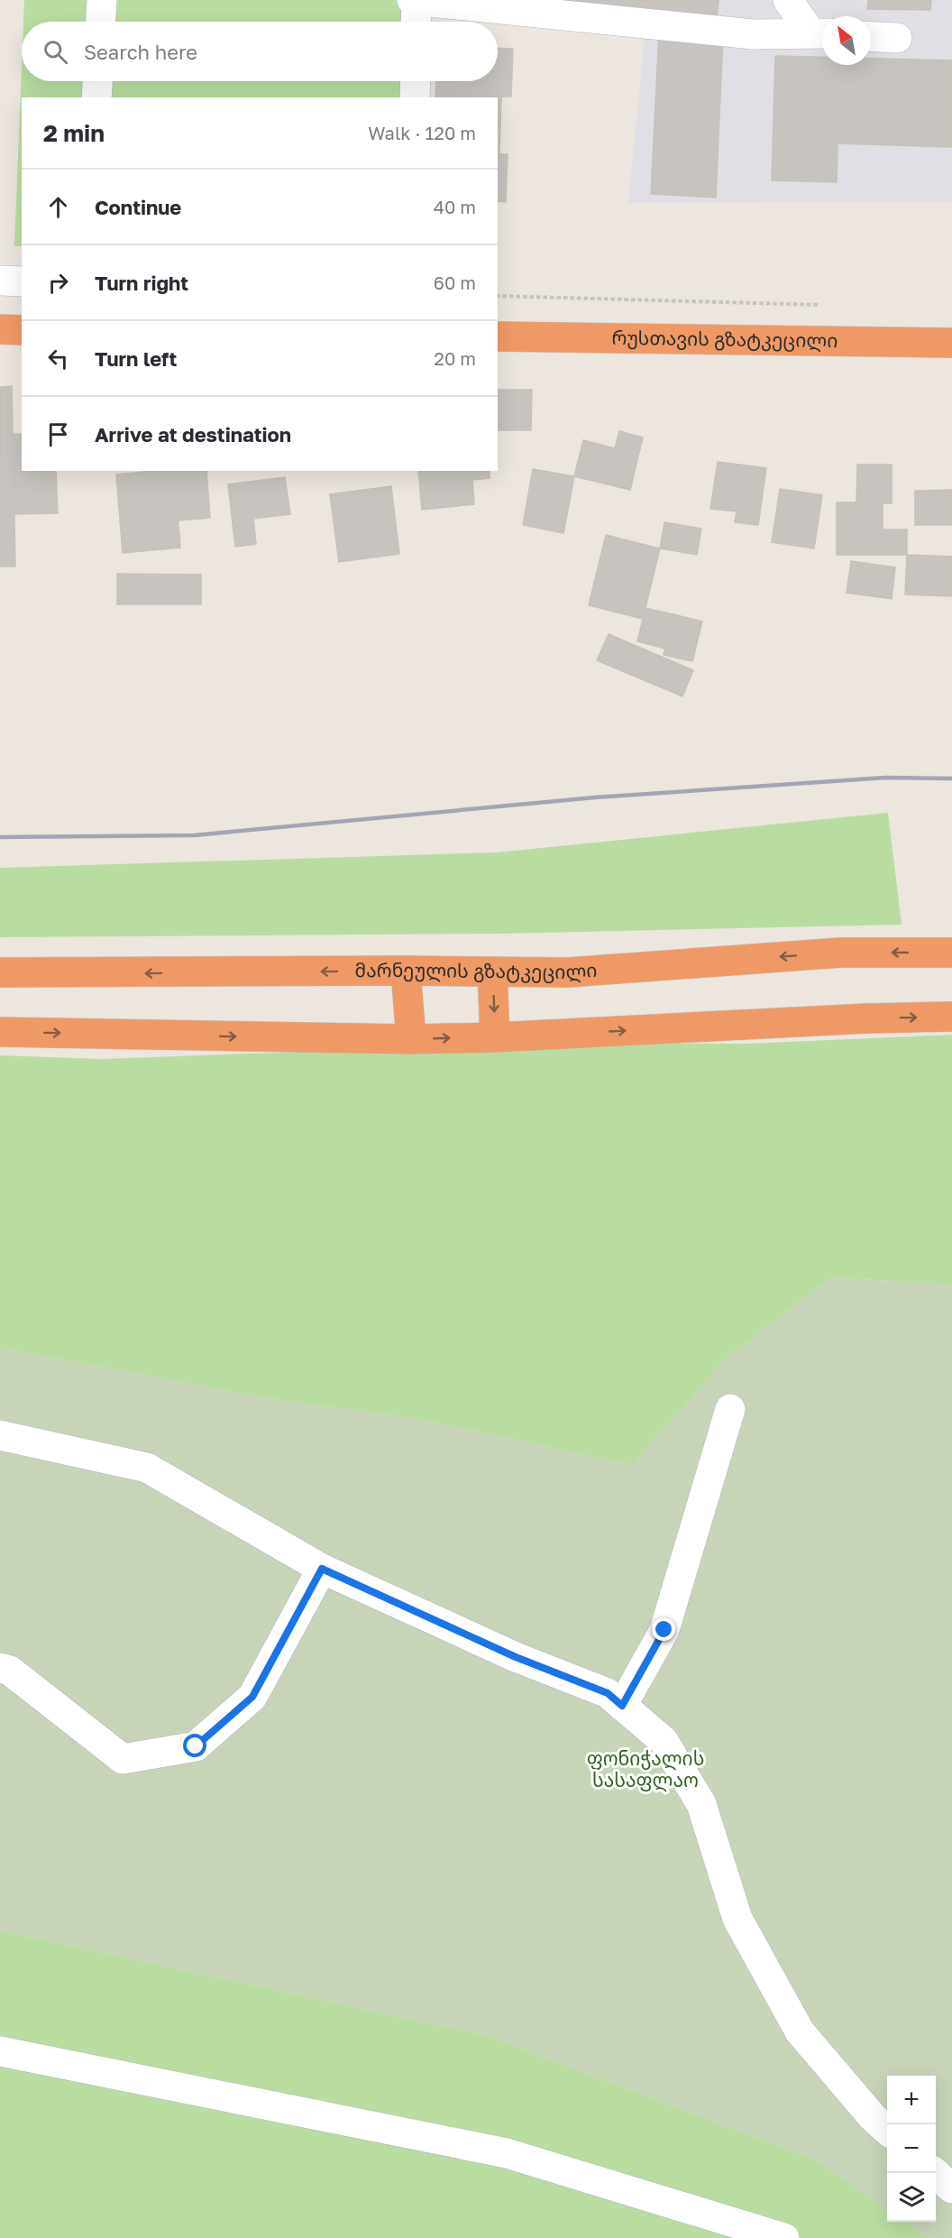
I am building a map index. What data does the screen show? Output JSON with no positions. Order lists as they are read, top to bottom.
{
  "streets": {
    "highway": ["რუსთავის გზატკეცილი", "მარნეულის გზატკეცილი"]
  },
  "parks": ["ფონიჭალის სასაფლაო"],
  "north": "top left",
  "page": {
    "search": "Search here",
    "heading": ["2 min", "Walk · 120 m"],
    "list": [
      ["Continue", "40 m"],
      ["Turn right", "60 m"],
      ["Turn left", "20 m"],
      "Arrive at destination"
    ],
    "map_buttons": ["+", "−"]
  }
}
